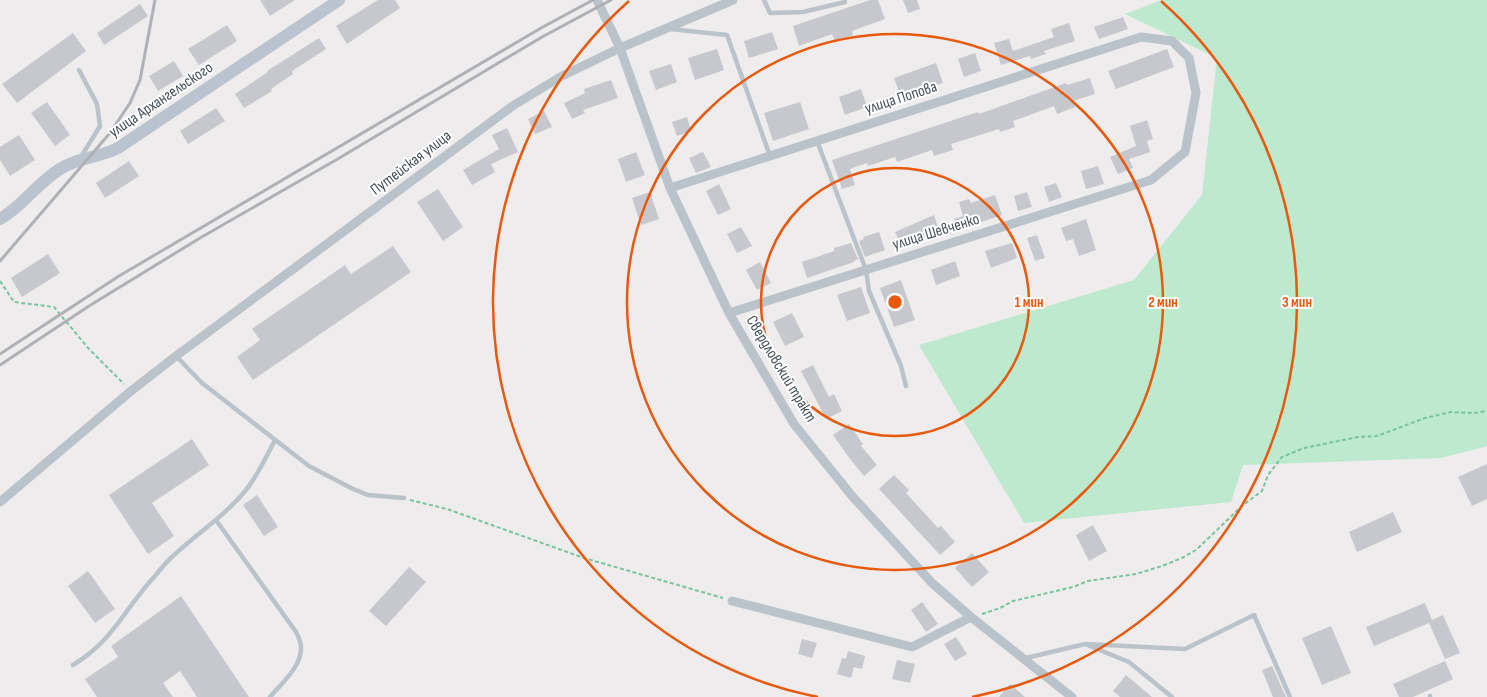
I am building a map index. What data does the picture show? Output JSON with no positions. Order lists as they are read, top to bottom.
{
  "streets": {
    "street": [
      "улица Попова",
      "улица Архангельского",
      "Путейская улица",
      "улица Шевченко",
      "Свердловский тракт"
    ]
  },
  "crossings": [
    ["улица Попова", "улица Шевченко"],
    ["улица Попова", "Свердловский тракт"],
    ["Путейская улица", "Свердловский тракт"],
    ["улица Шевченко", "Свердловский тракт"]
  ],
  "rings": ["1 мин", "2 мин", "3 мин"]
}
